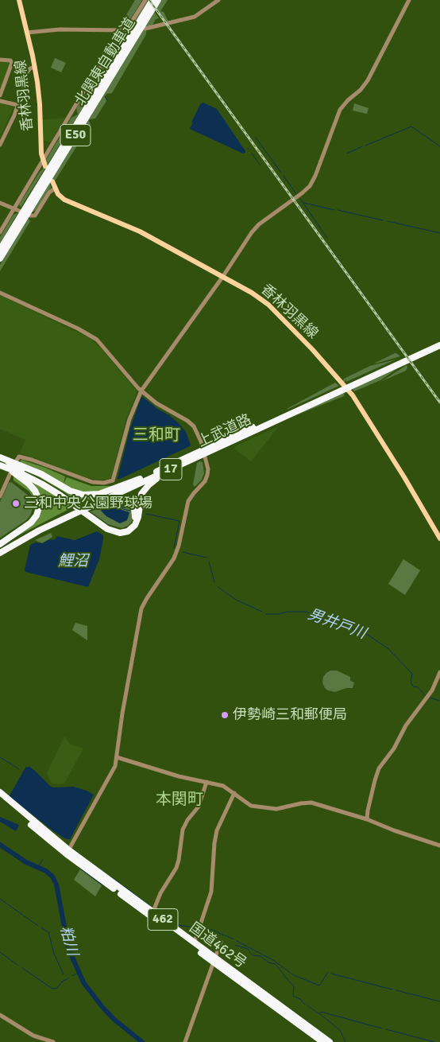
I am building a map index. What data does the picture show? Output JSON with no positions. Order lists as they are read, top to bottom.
{
  "streets": {
    "highway": [
      "北関東自動車道",
      "E50",
      "上武道路",
      "17",
      "462",
      "国道462号"
    ],
    "main road": ["香林羽黒線"]
  },
  "districts": ["三和町", "本関町"],
  "water": ["鯉沼", "男井戸川", "粕川"],
  "places": ["三和中央公園野球場", "伊勢崎三和郵便局"]
}
